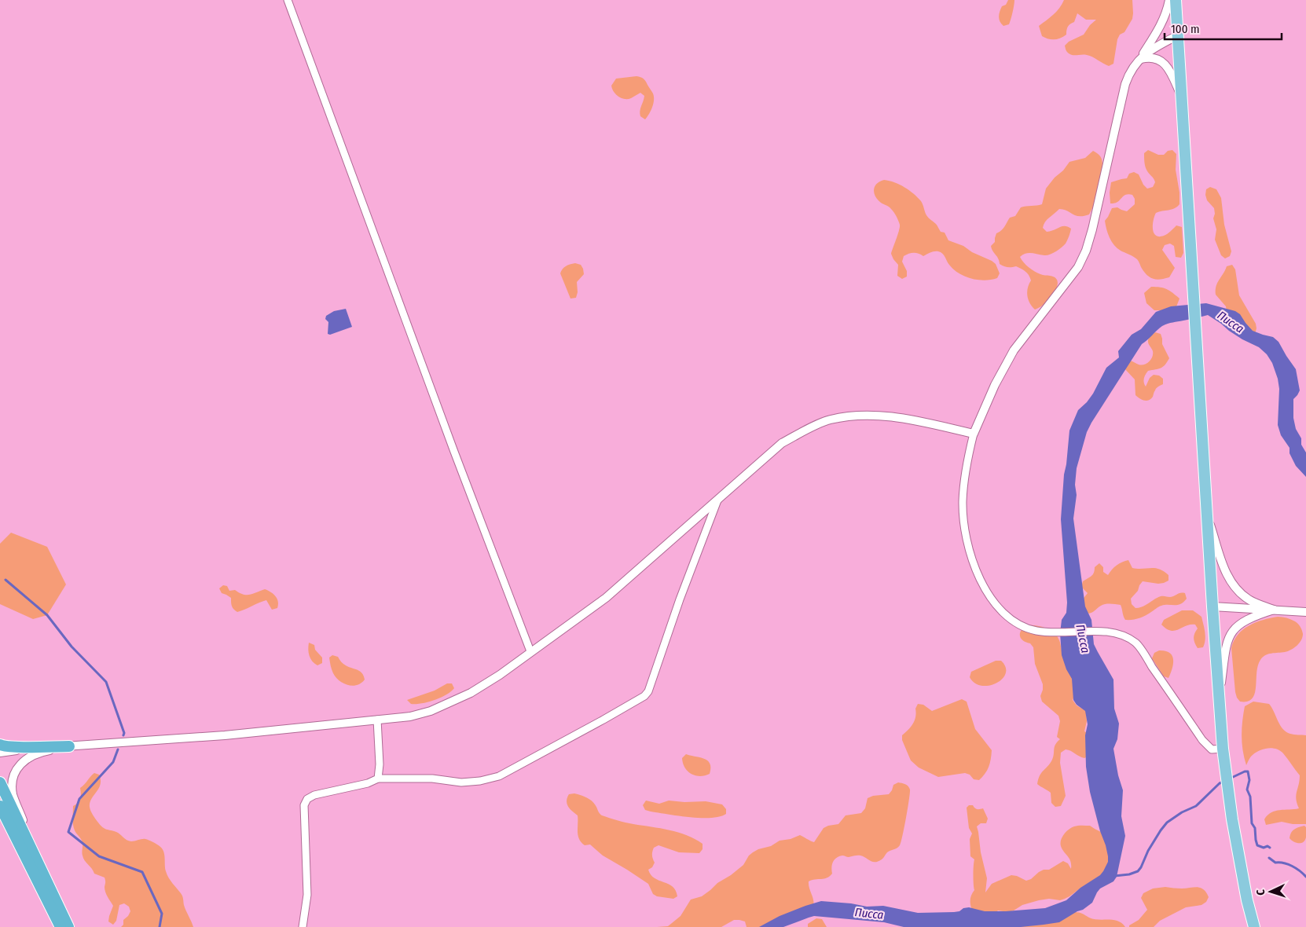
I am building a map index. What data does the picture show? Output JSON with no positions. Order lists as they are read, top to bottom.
{
  "water": ["Писса"],
  "scale_bar": "100 m",
  "north": "left"
}
